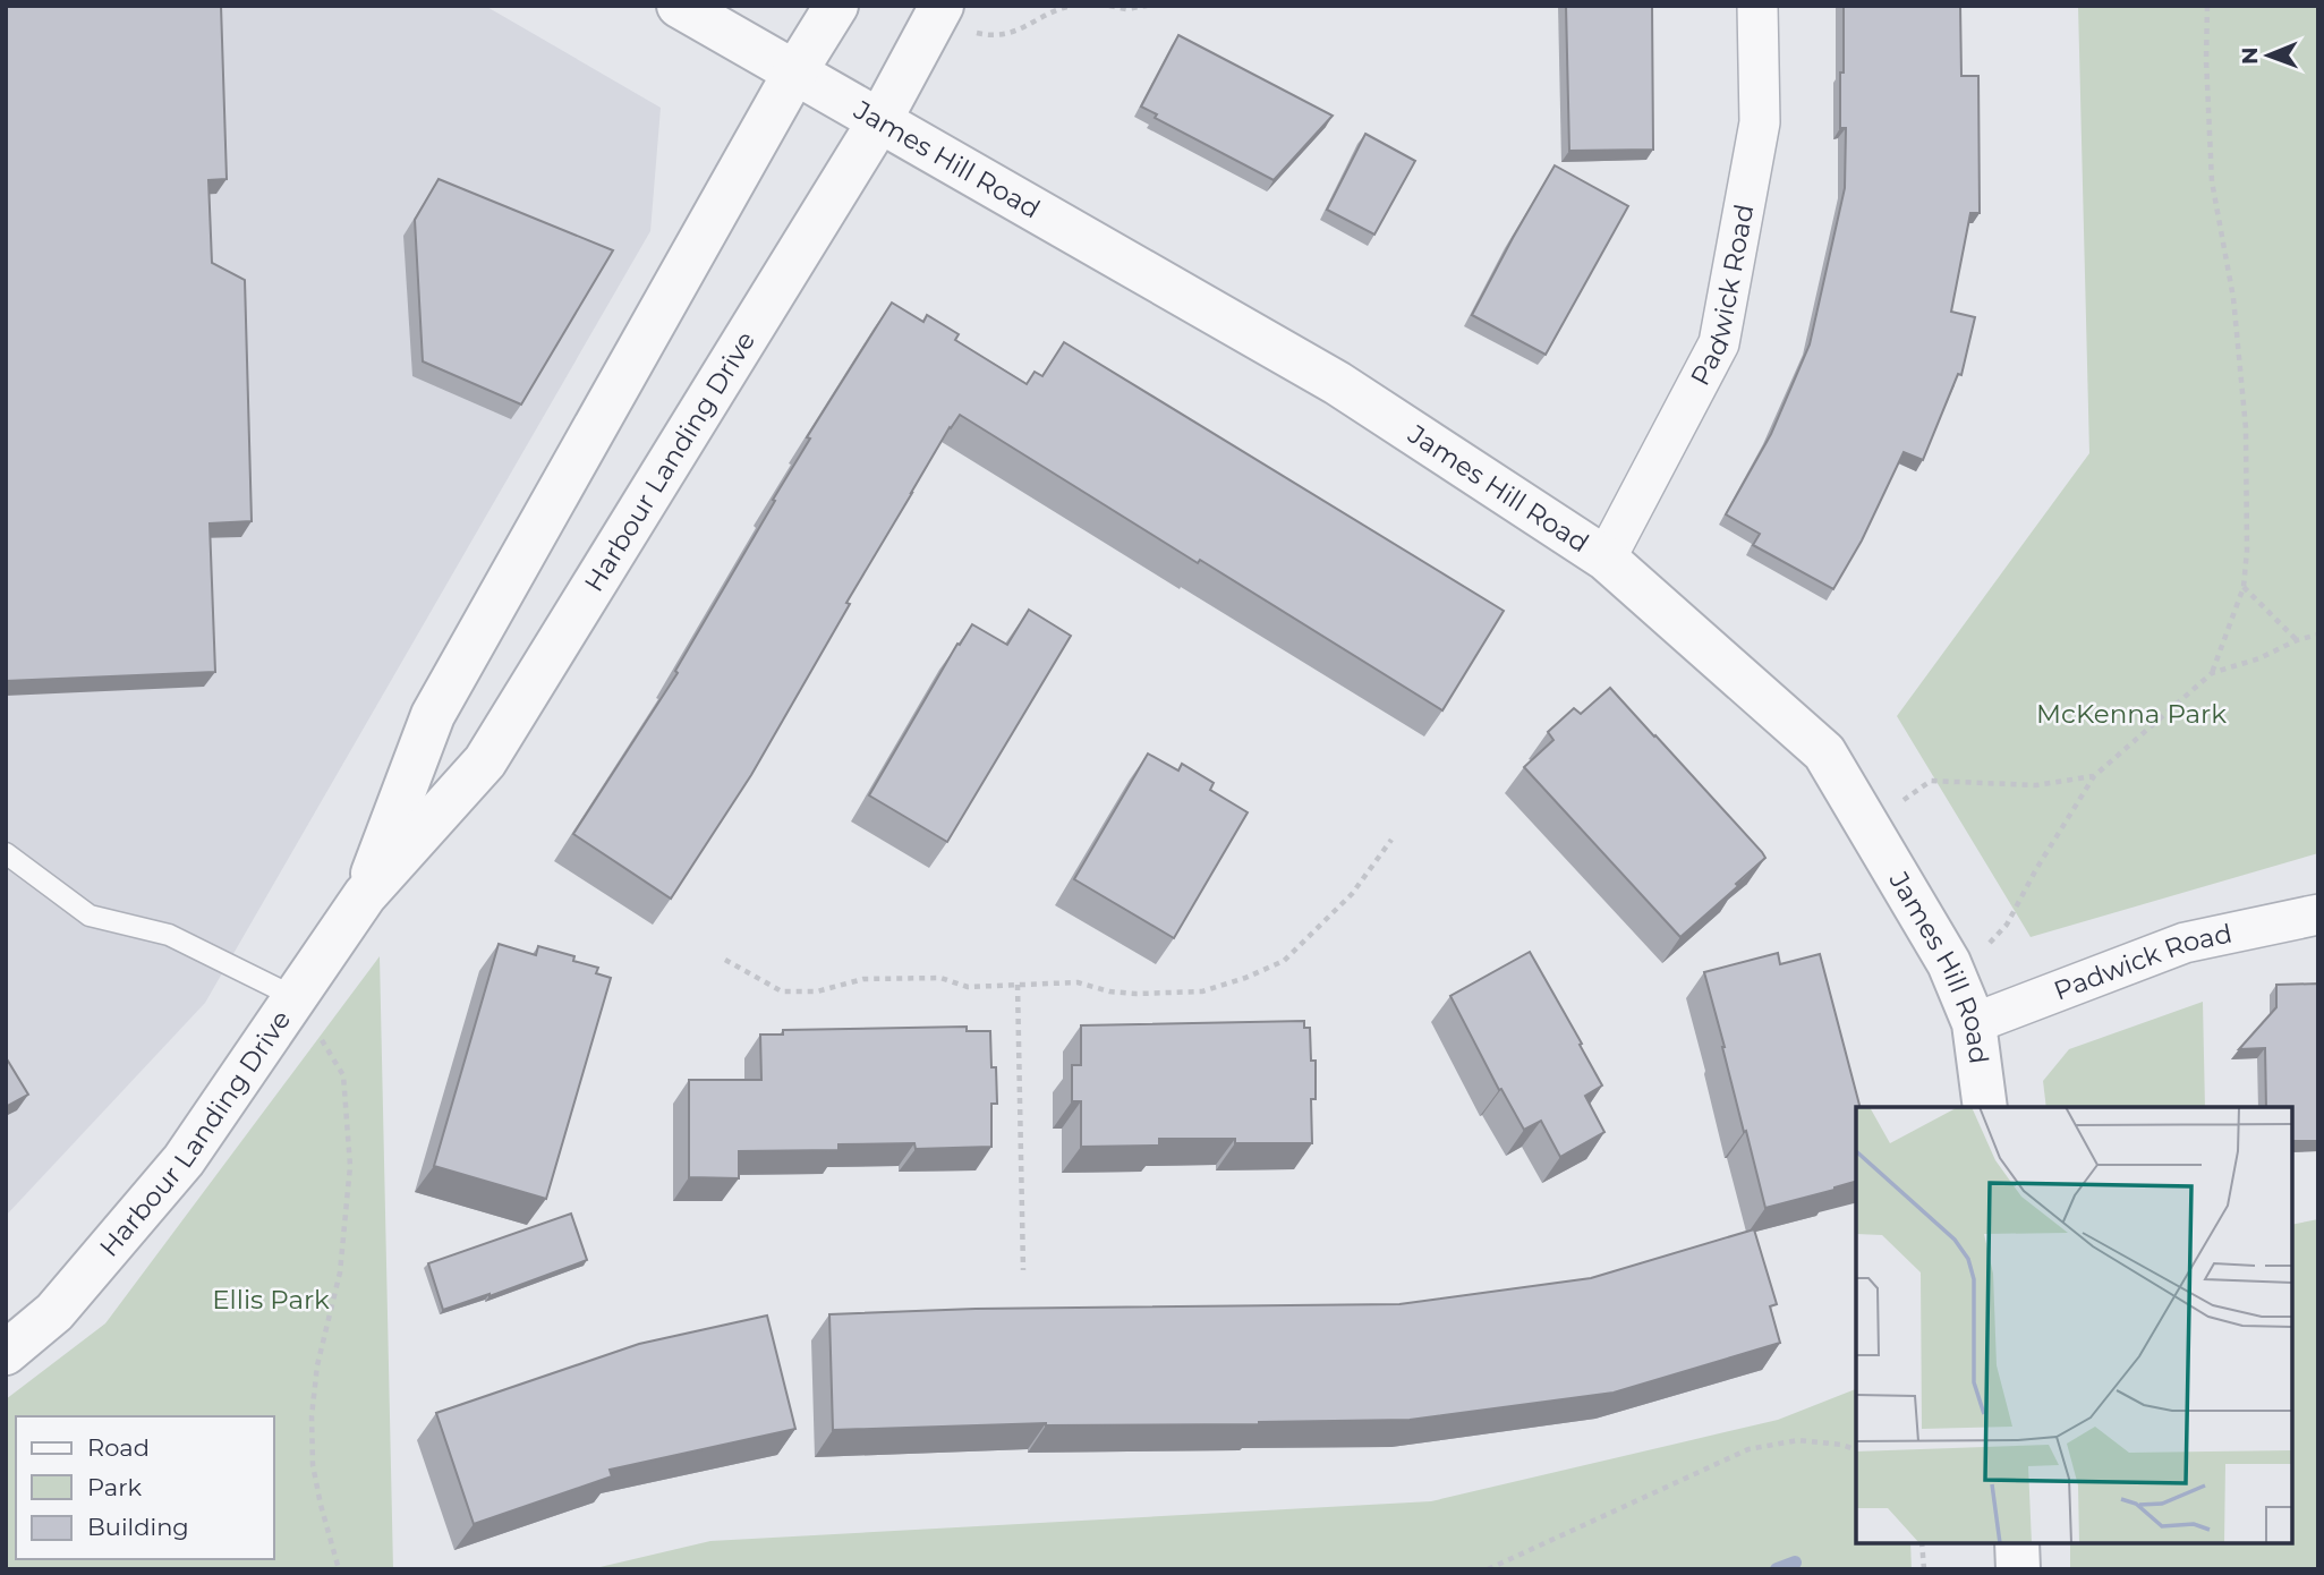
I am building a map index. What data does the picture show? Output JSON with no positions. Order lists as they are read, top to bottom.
{
  "streets": {
    "street": ["James Hill Road", "Padwick Road", "Harbour Landing Drive"]
  },
  "crossings": [
    ["James Hill Road", "Padwick Road"],
    ["James Hill Road", "Harbour Landing Drive"]
  ],
  "parks": ["McKenna Park", "Ellis Park"],
  "legend": ["Road", "Park", "Building"],
  "north": "left"
}
